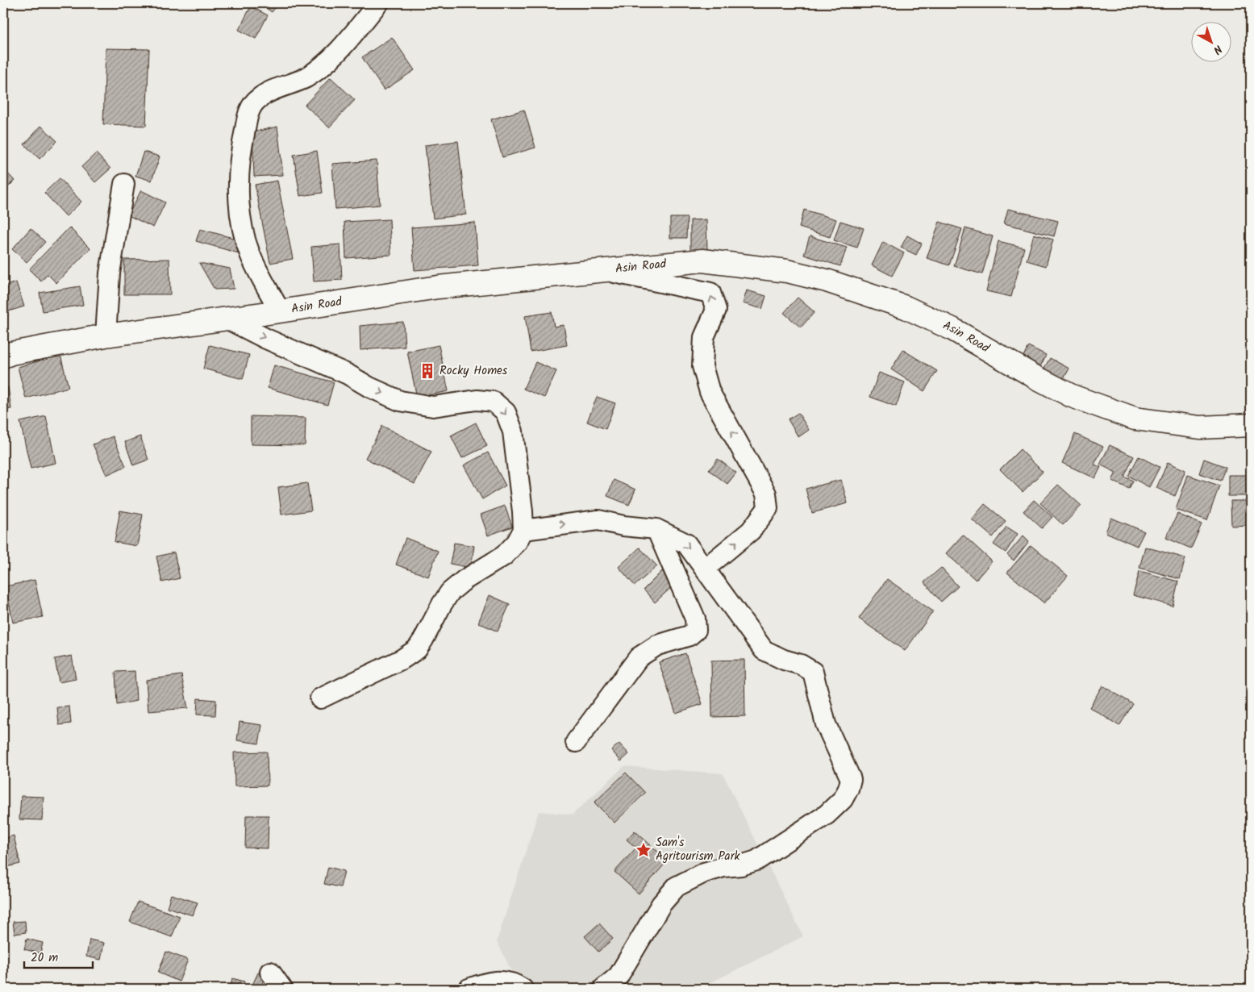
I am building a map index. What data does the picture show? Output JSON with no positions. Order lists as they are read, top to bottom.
{
  "streets": {
    "main road": ["Asin Road"]
  },
  "places": {
    "building": ["Rocky Homes"],
    "place": ["Sam's Agritourism Park"]
  },
  "scale_bar": "20 m",
  "north": "bottom right"
}
